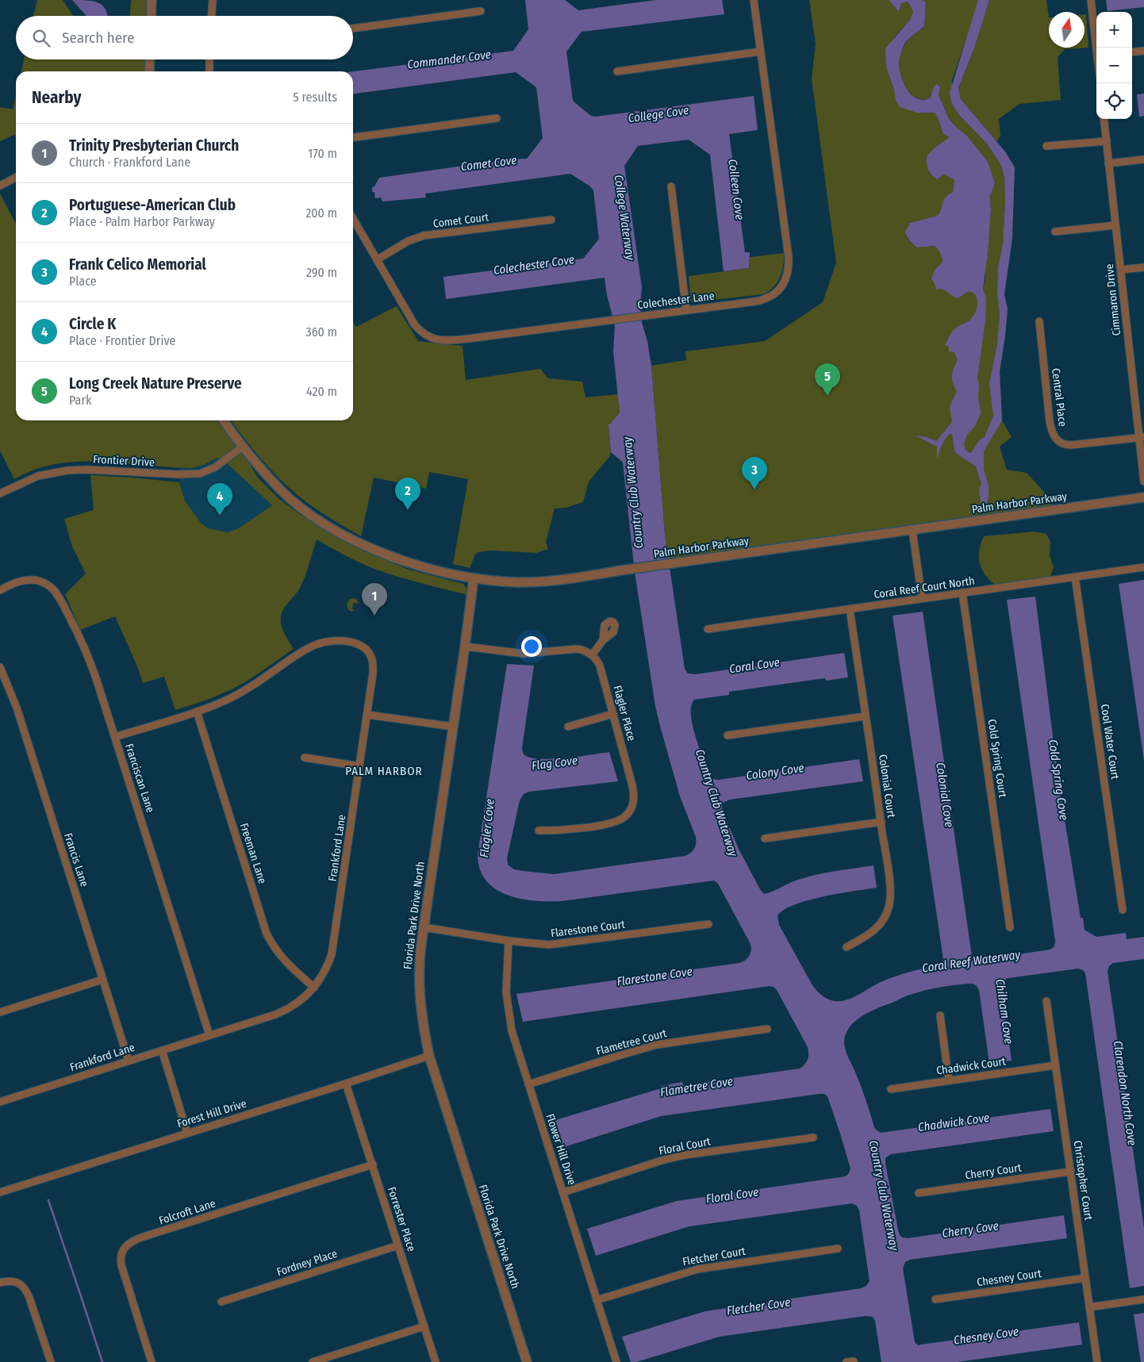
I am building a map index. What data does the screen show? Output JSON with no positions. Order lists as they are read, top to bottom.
{
  "streets": {
    "street": [
      "Comet Court",
      "Cimmaron Drive",
      "Colechester Lane",
      "Central Place",
      "Frontier Drive",
      "Palm Harbor Parkway",
      "Coral Reef Court North",
      "Flagler Place",
      "Cool Water Court",
      "Cold Spring Court",
      "Franciscan Lane",
      "Colonial Court",
      "Frankford Lane",
      "Freeman Lane",
      "Francis Lane",
      "Florida Park Drive North",
      "Flarestone Court",
      "Flametree Court",
      "Chadwick Court",
      "Forest Hill Drive",
      "Floral Court",
      "Flower Hill Drive",
      "Cherry Court",
      "Christopher Court",
      "Folcroft Lane",
      "Forrester Place",
      "Fletcher Court",
      "Fordney Place",
      "Chesney Court"
    ]
  },
  "crossings": [
    ["Comet Court", "Colechester Lane"],
    ["Cimmaron Drive", "Central Place"],
    ["Frontier Drive", "Palm Harbor Parkway"],
    ["Palm Harbor Parkway", "Florida Park Drive North"],
    ["Coral Reef Court North", "Cool Water Court"],
    ["Coral Reef Court North", "Cold Spring Court"],
    ["Coral Reef Court North", "Colonial Court"],
    ["Franciscan Lane", "Frankford Lane"],
    ["Frankford Lane", "Freeman Lane"],
    ["Frankford Lane", "Francis Lane"],
    ["Florida Park Drive North", "Flarestone Court"],
    ["Florida Park Drive North", "Forest Hill Drive"],
    ["Flarestone Court", "Flower Hill Drive"],
    ["Flametree Court", "Flower Hill Drive"],
    ["Chadwick Court", "Christopher Court"],
    ["Forest Hill Drive", "Forrester Place"],
    ["Floral Court", "Flower Hill Drive"],
    ["Flower Hill Drive", "Fletcher Court"],
    ["Cherry Court", "Christopher Court"],
    ["Christopher Court", "Chesney Court"],
    ["Folcroft Lane", "Forrester Place"],
    ["Forrester Place", "Fordney Place"]
  ],
  "districts": ["PALM HARBOR"],
  "water": [
    "Commander Cove",
    "College Cove",
    "Comet Cove",
    "Colleen Cove",
    "College Waterway",
    "Colechester Cove",
    "Country Club Waterway",
    "Coral Cove",
    "Flag Cove",
    "Colony Cove",
    "Cold Spring Cove",
    "Colonial Cove",
    "Flagler Cove",
    "Coral Reef Waterway",
    "Flarestone Cove",
    "Chilham Cove",
    "Flametree Cove",
    "Clarendon North Cove",
    "Chadwick Cove",
    "Floral Cove",
    "Cherry Cove",
    "Fletcher Cove",
    "Chesney Cove"
  ],
  "north": "top",
  "page": {
    "map_buttons": ["+", "−"],
    "search": "Search here",
    "heading": ["Nearby", "5 results"],
    "list": [
      {
        "mark": "1",
        "name": "Trinity Presbyterian Church",
        "note": "Church · Frankford Lane",
        "value": "170 m"
      },
      {
        "mark": "2",
        "name": "Portuguese-American Club",
        "note": "Place · Palm Harbor Parkway",
        "value": "200 m"
      },
      {
        "mark": "3",
        "name": "Frank Celico Memorial",
        "note": "Place",
        "value": "290 m"
      },
      {
        "mark": "4",
        "name": "Circle K",
        "note": "Place · Frontier Drive",
        "value": "360 m"
      },
      {
        "mark": "5",
        "name": "Long Creek Nature Preserve",
        "note": "Park",
        "value": "420 m"
      }
    ],
    "pins": [
      "5",
      "3",
      "2",
      "4",
      "1"
    ]
  }
}
